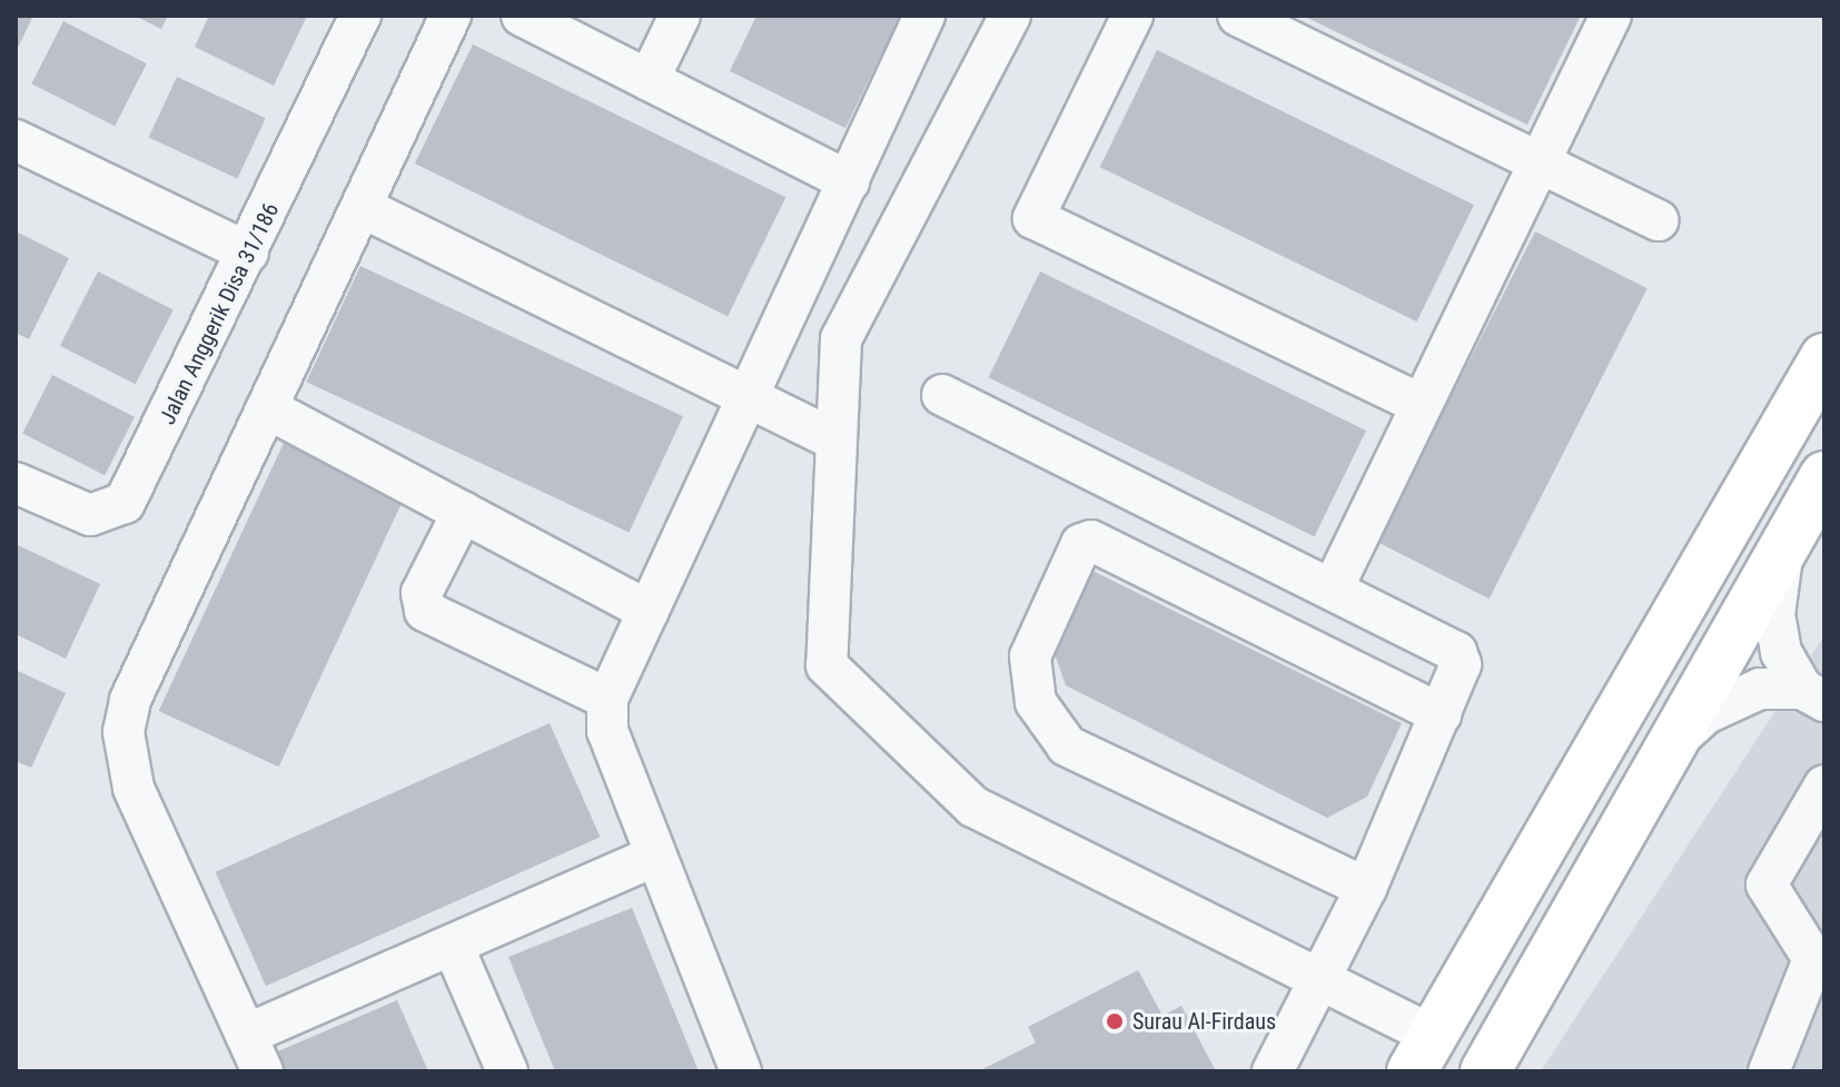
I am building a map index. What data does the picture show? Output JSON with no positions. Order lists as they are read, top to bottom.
{
  "streets": {
    "street": ["Jalan Anggerik Disa 31/186"]
  },
  "places": ["Surau Al-Firdaus"]
}
